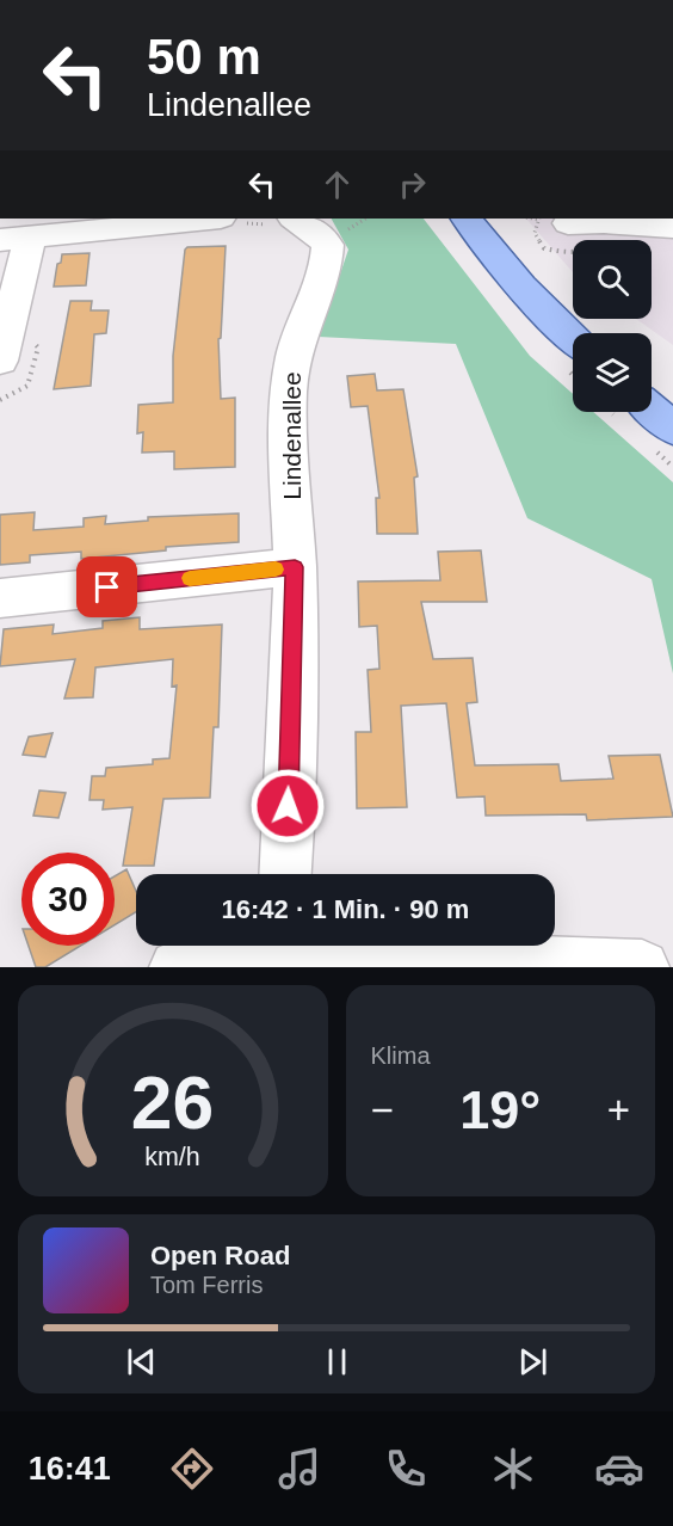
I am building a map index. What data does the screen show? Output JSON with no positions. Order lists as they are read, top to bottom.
{
  "streets": {
    "street": ["Lindenallee"]
  },
  "page": {
    "turn": ["50 m", "Lindenallee"],
    "limit": "30",
    "trip": "16:42 · 1 Min. · 90 m",
    "tile": "Klima",
    "heat": ["−", "19°", "+"],
    "song": ["Open Road", "Tom Ferris"],
    "tabs": "16:41",
    "gauge": ["26", "km/h"]
  }
}
